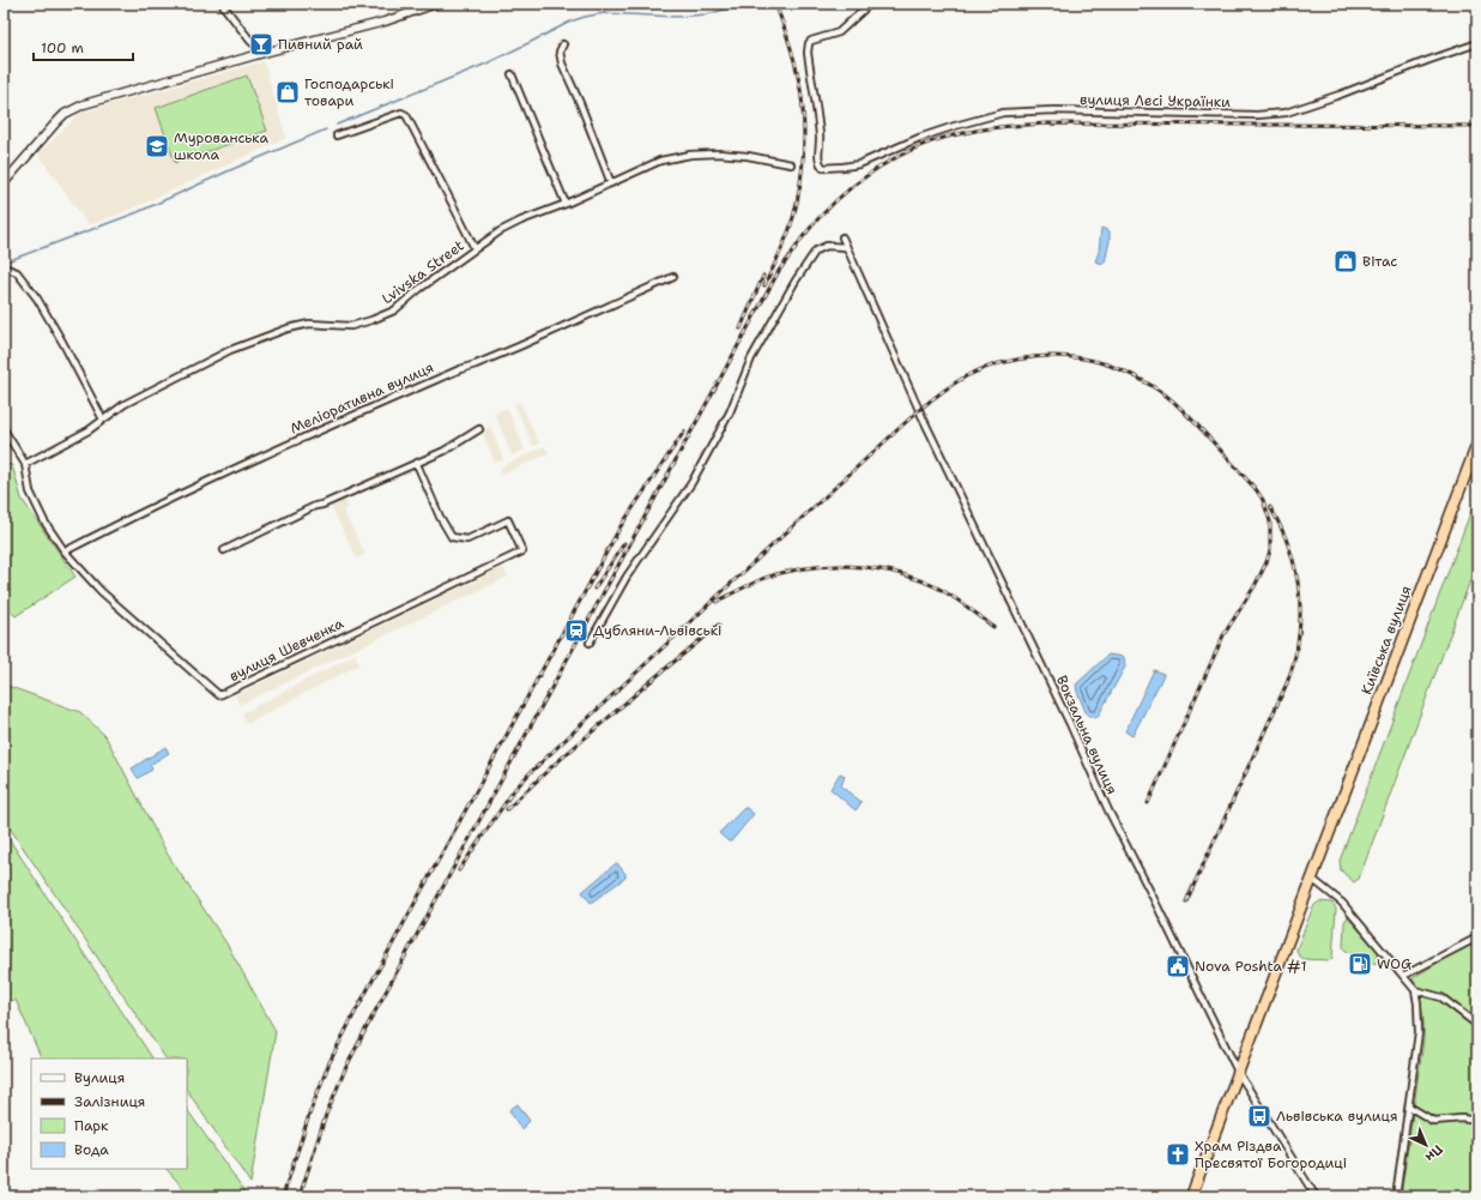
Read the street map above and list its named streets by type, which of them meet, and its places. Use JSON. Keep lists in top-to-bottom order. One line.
{"streets":{"highway":["Київська вулиця"],"street":["вулиця Лесі Українки","Lvivska Street","Меліоративна вулиця","вулиця Шевченка","Вокзальна вулиця"]},"crossings":[["Lvivska Street","вулиця Шевченка"],["Меліоративна вулиця","вулиця Шевченка"]],"places":{"bar":["Пивний рай"],"shop":["Господарські товари","Вітас"],"school or university":["Мурованська школа"],"station":["Дубляни-Львівські"],"fuel station":["WOG"],"public building":["Nova Poshta #1"],"bus stop":["Львівська вулиця"],"church":["Храм Різдва Пресвятої Богородиці"]},"legend":["Вулиця","Залізниця","Парк","Вода"],"scale_bar":"100 m","north":"bottom right"}
